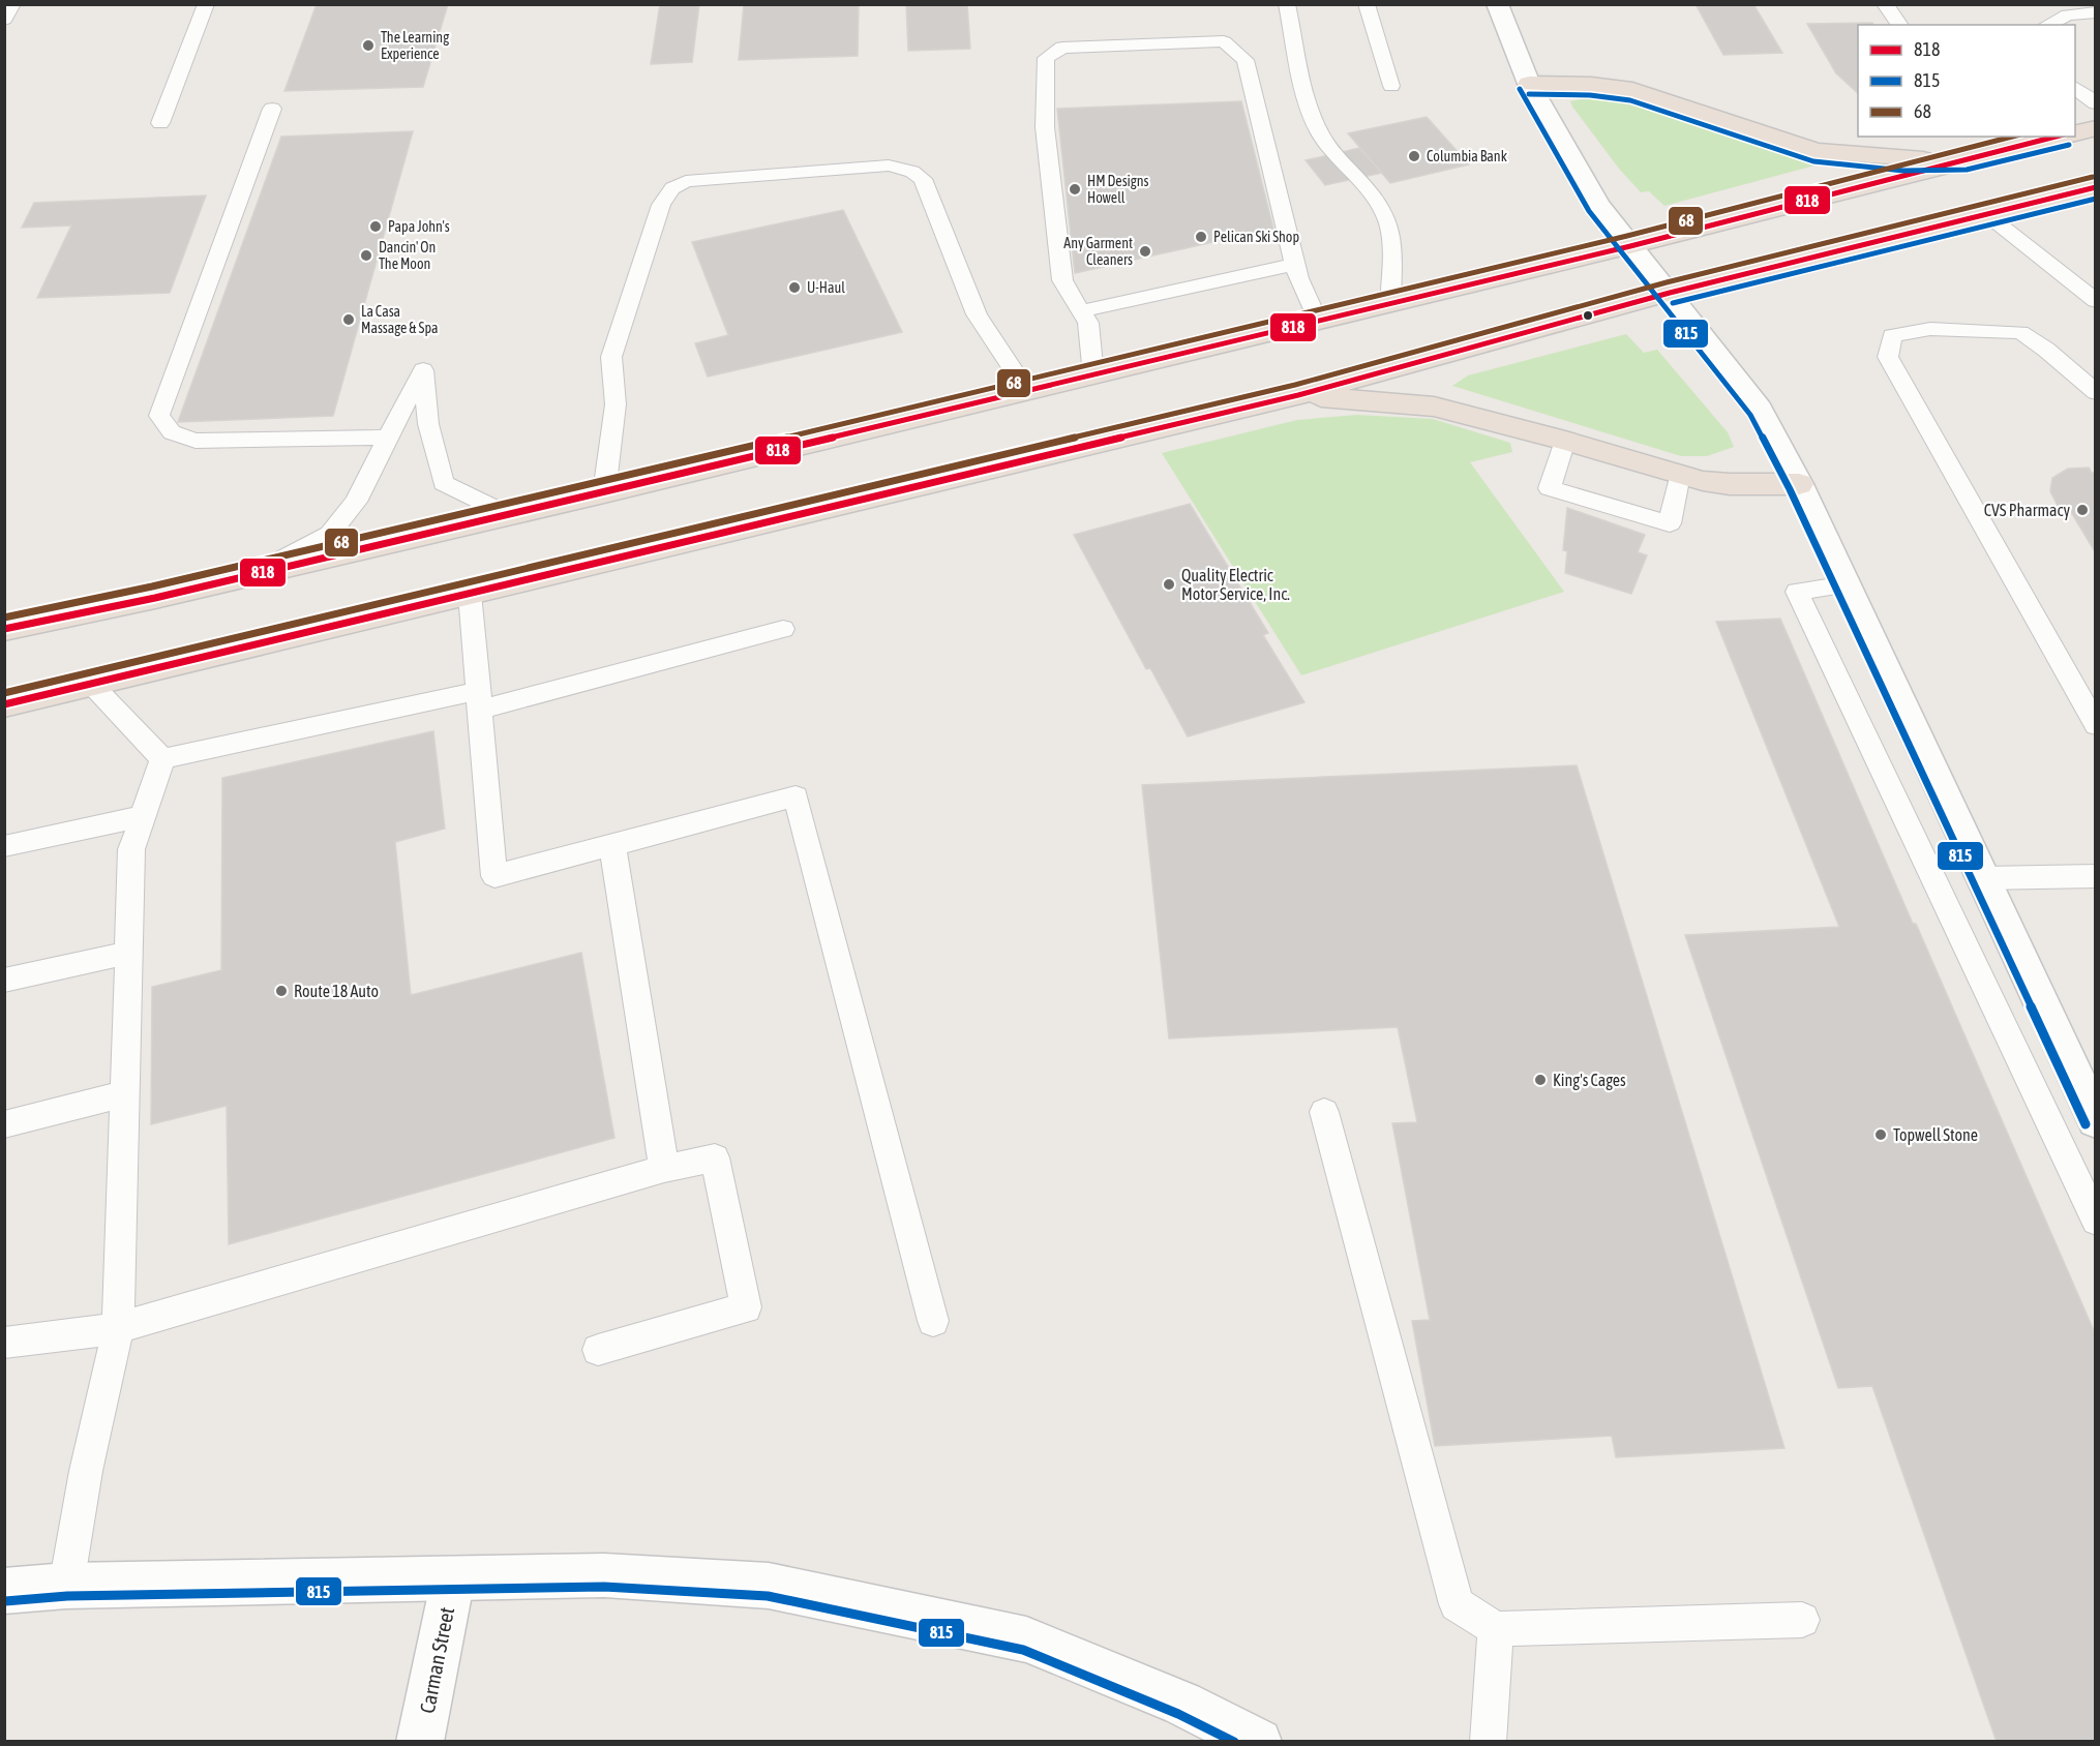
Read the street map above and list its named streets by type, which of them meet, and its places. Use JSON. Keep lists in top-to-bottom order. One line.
{"streets":{"street":["Carman Street"]},"places":["The Learning Experience","Columbia Bank","HM Designs Howell","Papa John's","Pelican Ski Shop","Any Garment Cleaners","Dancin' On The Moon","U-Haul","La Casa Massage & Spa","CVS Pharmacy","Quality Electric Motor Service, Inc.","Route 18 Auto","King's Cages","Topwell Stone"],"lines":["transit line 815","transit line 818","transit line 68"],"legend":["818","815","68"]}
